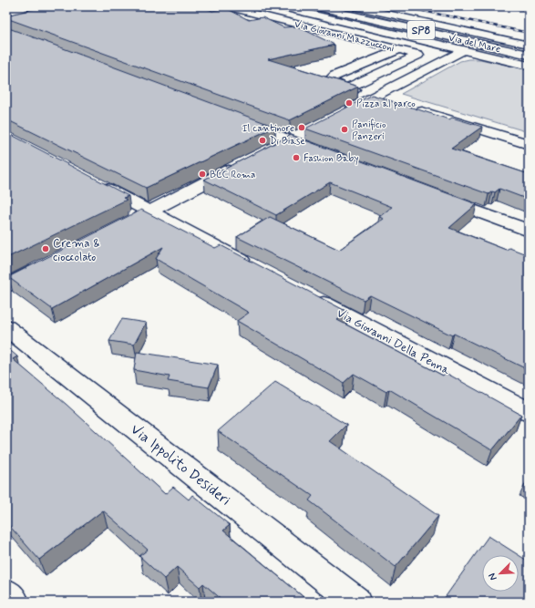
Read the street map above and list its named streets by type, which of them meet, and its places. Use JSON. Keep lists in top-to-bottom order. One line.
{"streets":{"street":["SP8","Via Giovanni Mazzucconi","Via del Mare","Via Giovanni Della Penna","Via Ippolito Desideri"]},"places":["Pizza al parco","Il cantinore","Panificio Panzeri","Di Biase","Fashion Baby","BCC Roma","Crema & cioccolato"],"north":"bottom left"}
